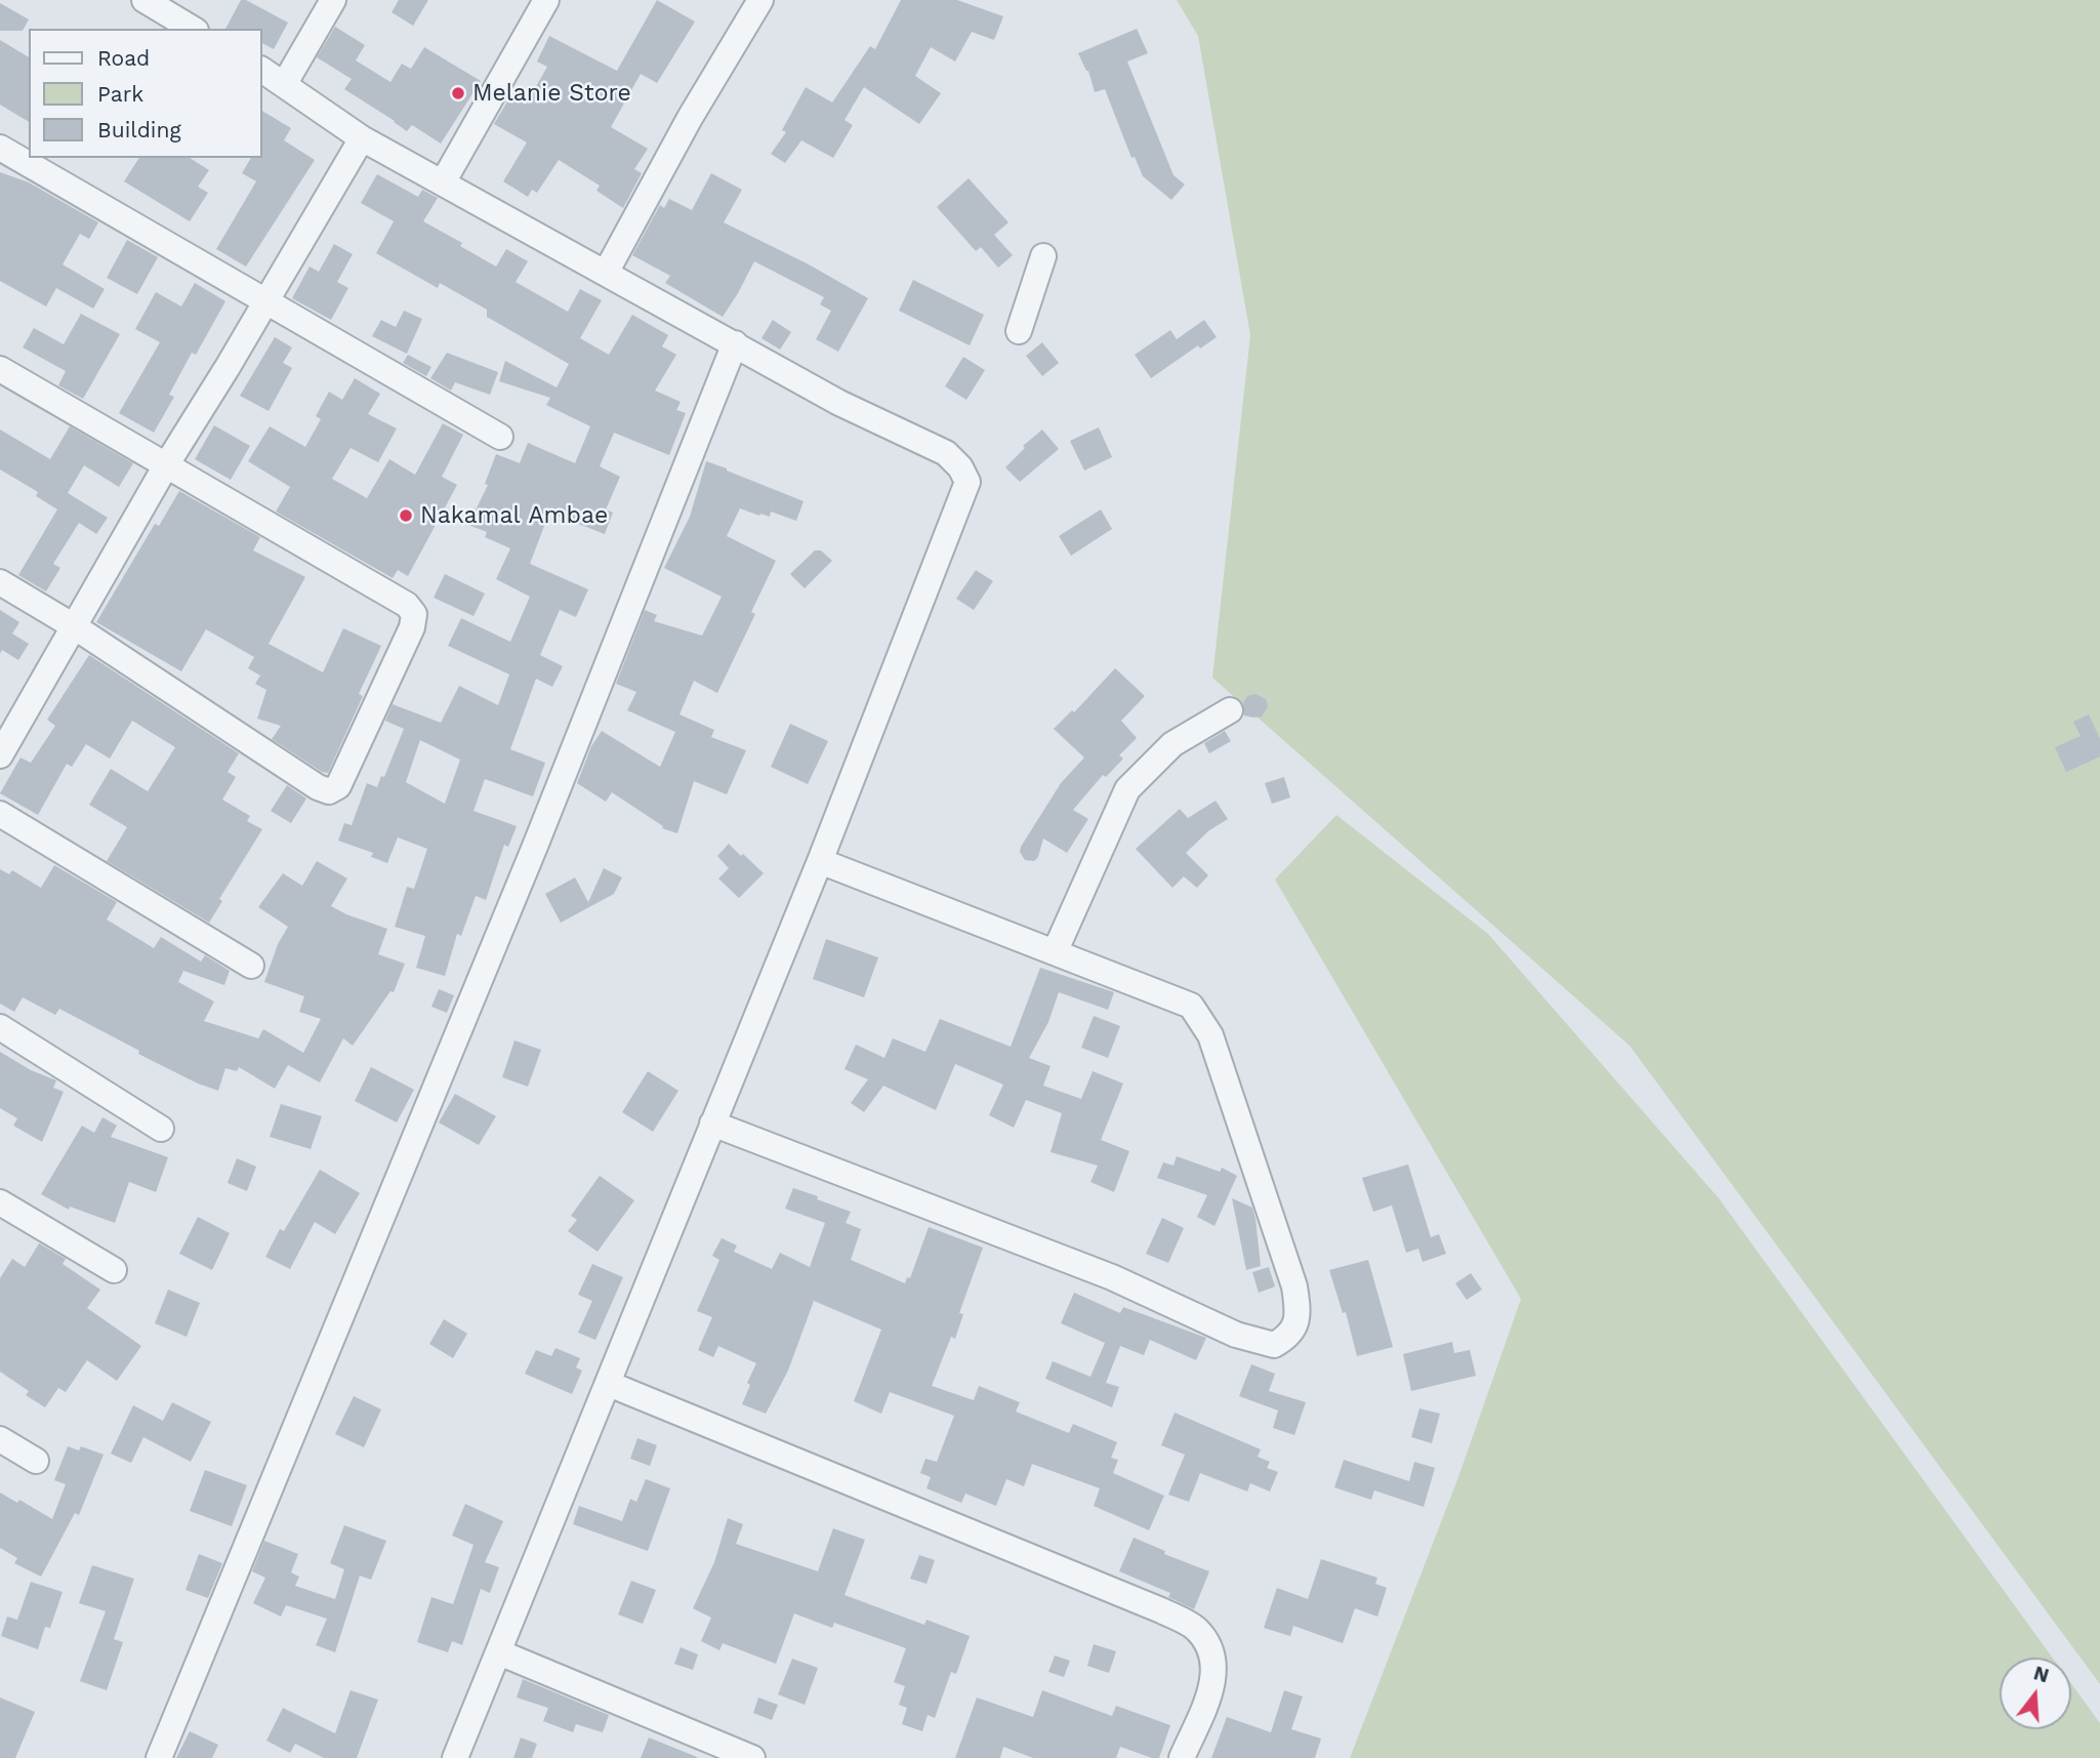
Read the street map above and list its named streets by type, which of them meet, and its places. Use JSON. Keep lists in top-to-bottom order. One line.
{"places":["Melanie Store","Nakamal Ambae"],"legend":["Road","Park","Building"],"north":"top"}
